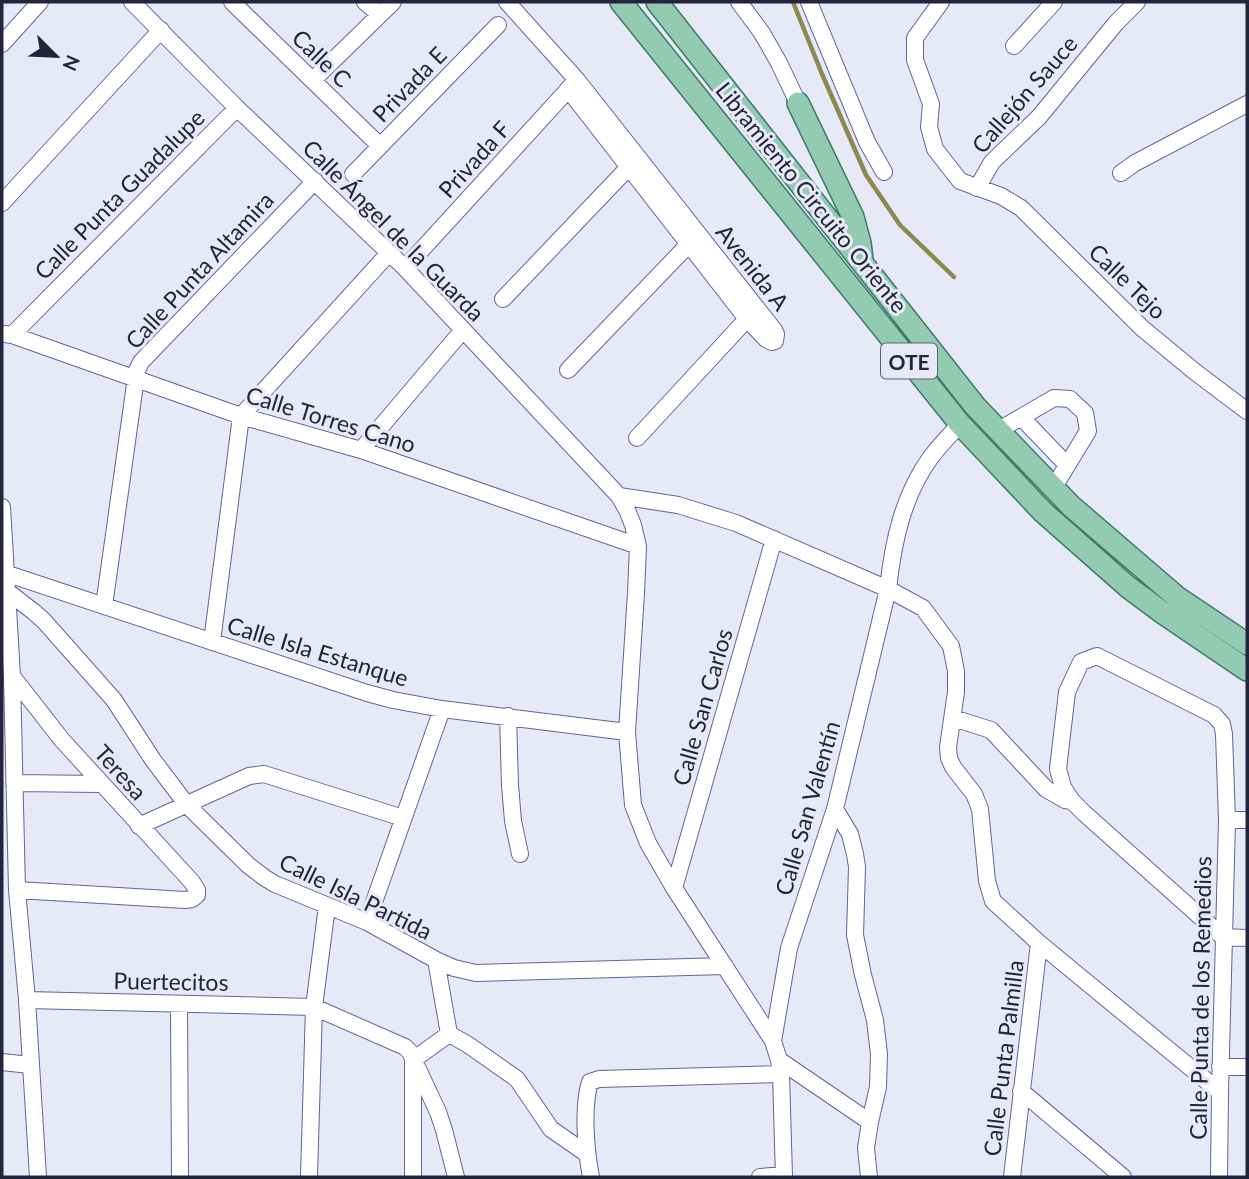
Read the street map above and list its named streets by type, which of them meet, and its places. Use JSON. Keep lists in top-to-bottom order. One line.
{"streets":{"main road":["Libramiento Circuito Oriente","OTE"],"street":["Calle C","Privada E","Callejón Sauce","Privada F","Calle Punta Guadalupe","Calle Ángel de la Guarda","Avenida A","Calle Punta Altamira","Calle Tejo","Calle Torres Cano","Calle Isla Estanque","Calle San Carlos","Teresa","Calle San Valentín","Calle Isla Partida","Puertecitos","Calle Punta de los Remedios","Calle Punta Palmilla"]},"crossings":[["Calle C","Privada E"],["Callejón Sauce","Calle Tejo"],["Privada F","Calle Ángel de la Guarda"],["Privada F","Avenida A"],["Calle Punta Guadalupe","Calle Ángel de la Guarda"],["Calle Punta Guadalupe","Calle Torres Cano"],["Libramiento Circuito Oriente","Calle San Valentín"],["Calle Ángel de la Guarda","Calle Punta Altamira"],["Calle Ángel de la Guarda","Calle Torres Cano"],["Calle Ángel de la Guarda","Calle Isla Estanque"],["Calle Ángel de la Guarda","Calle San Carlos"],["Calle Ángel de la Guarda","Calle San Valentín"],["Calle Ángel de la Guarda","Calle Isla Partida"],["Calle Punta Altamira","Calle Torres Cano"],["Calle Punta Altamira","Calle Isla Estanque"]],"north":"bottom right"}
